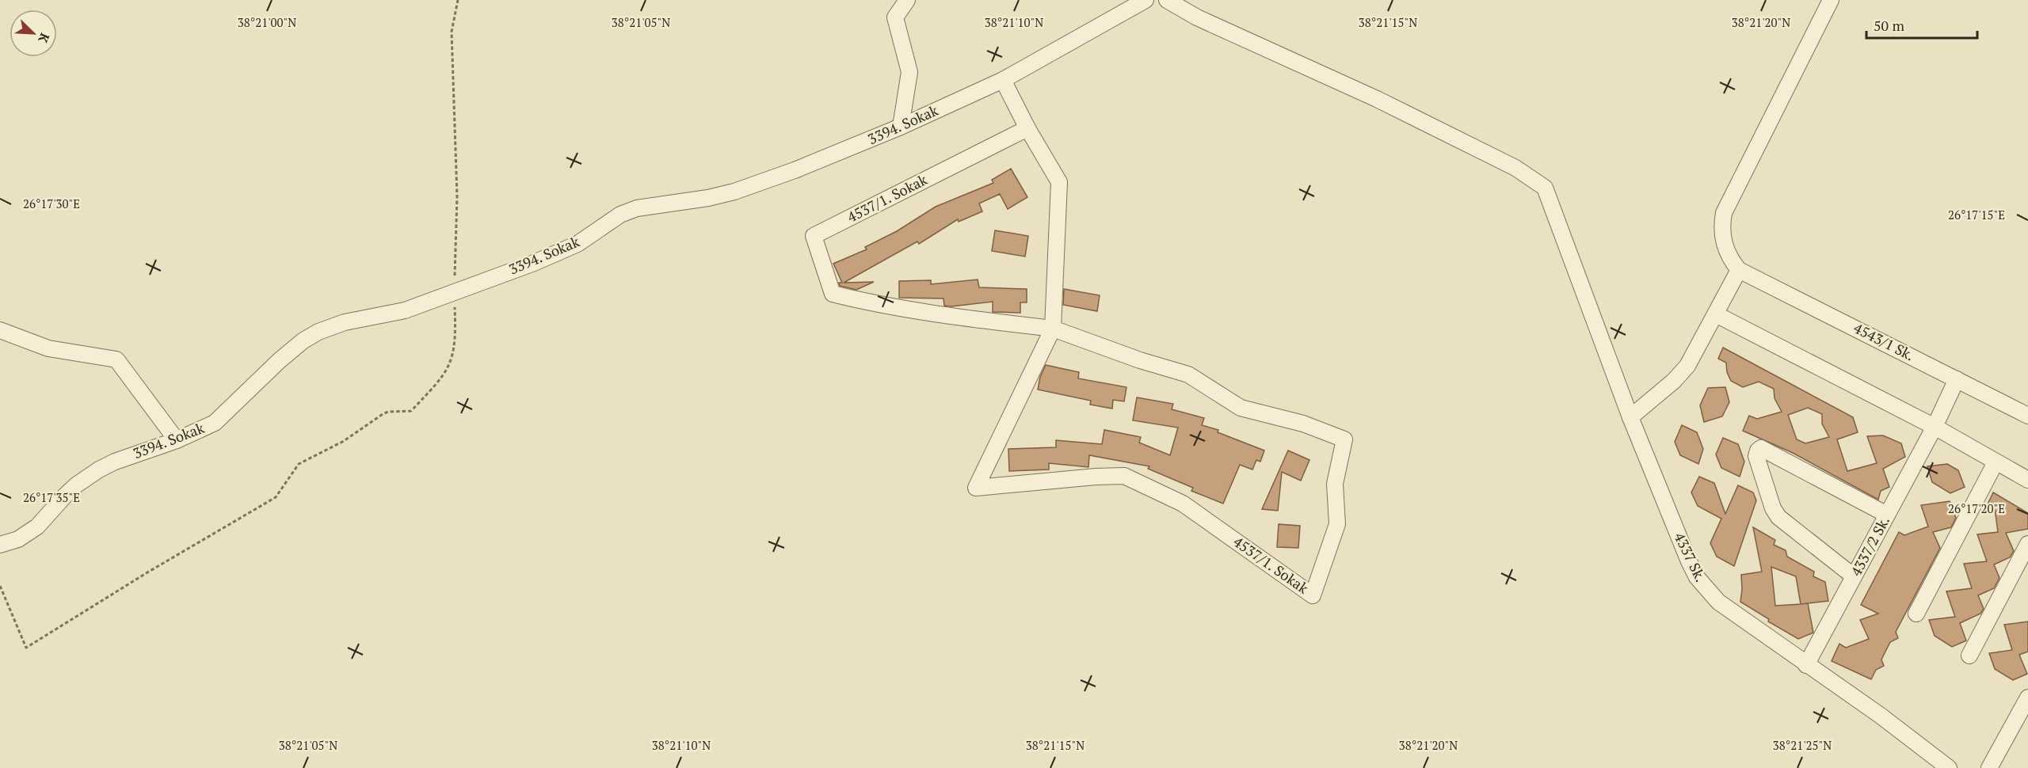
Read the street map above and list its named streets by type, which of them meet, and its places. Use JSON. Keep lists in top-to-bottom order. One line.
{"streets":{"street":["3394. Sokak","4537/1. Sokak","4543/1 Sk.","4337/2 Sk.","4337 Sk."]},"crossings":[["4543/1 Sk.","4337/2 Sk."],["4337/2 Sk.","4337 Sk."]],"scale_bar":"50 m","north":"bottom right","coordinates":["38°21'00\"N","38°21'05\"N","38°21'10\"N","38°21'20\"N","38°21'15\"N","26°17'30\"E","26°17'15\"E","26°17'35\"E","26°17'20\"E","38°21'25\"N"]}
